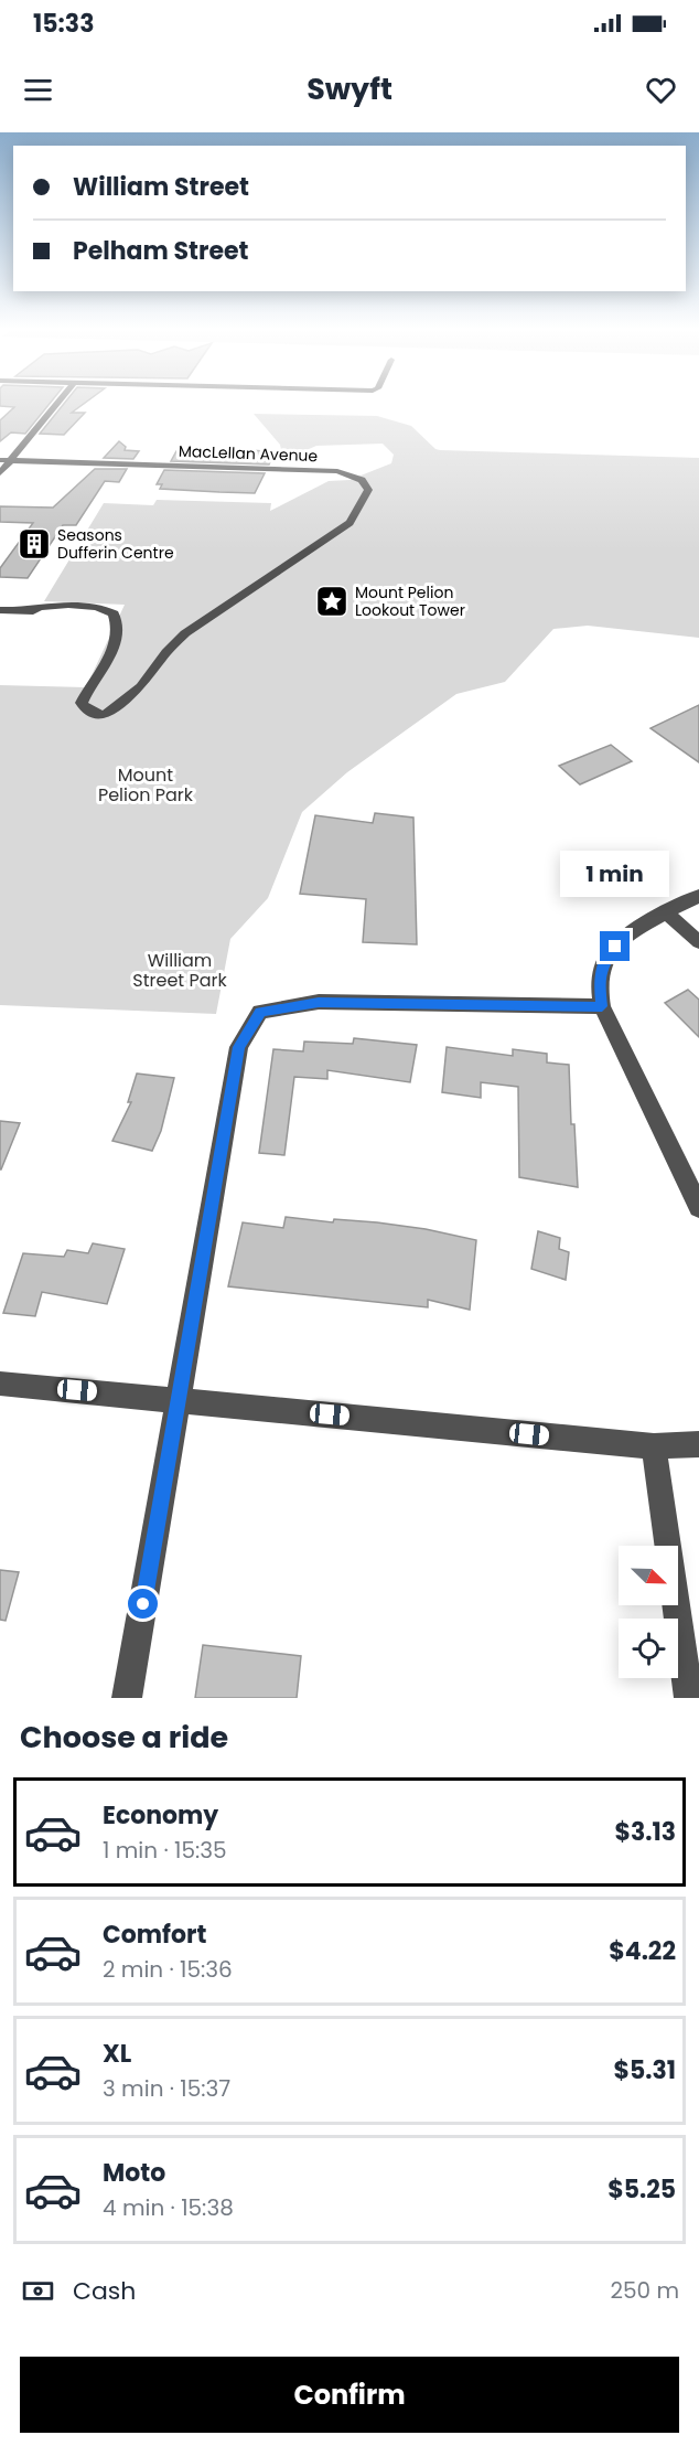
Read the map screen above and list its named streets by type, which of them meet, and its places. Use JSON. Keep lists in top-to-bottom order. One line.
{"streets":{"street":["MacLellan Avenue"]},"parks":["Mount Pelion Park","William Street Park"],"places":{"building":["Seasons Dufferin Centre"],"place":["Mount Pelion Lookout Tower"]},"north":"bottom right","page":{"status":"15:33","header":"Swyft","banner":["William Street","Pelham Street"],"bubble":"1 min","heading":"Choose a ride","list":[{"name":"Economy","note":"1 min · 15:35","value":"$3.13"},{"name":"Comfort","note":"2 min · 15:36","value":"$4.22"},{"name":"XL","note":"3 min · 15:37","value":"$5.31"},{"name":"Moto","note":"4 min · 15:38","value":"$5.25"}],"pay":["Cash","250 m"],"buttons":"Confirm"}}
